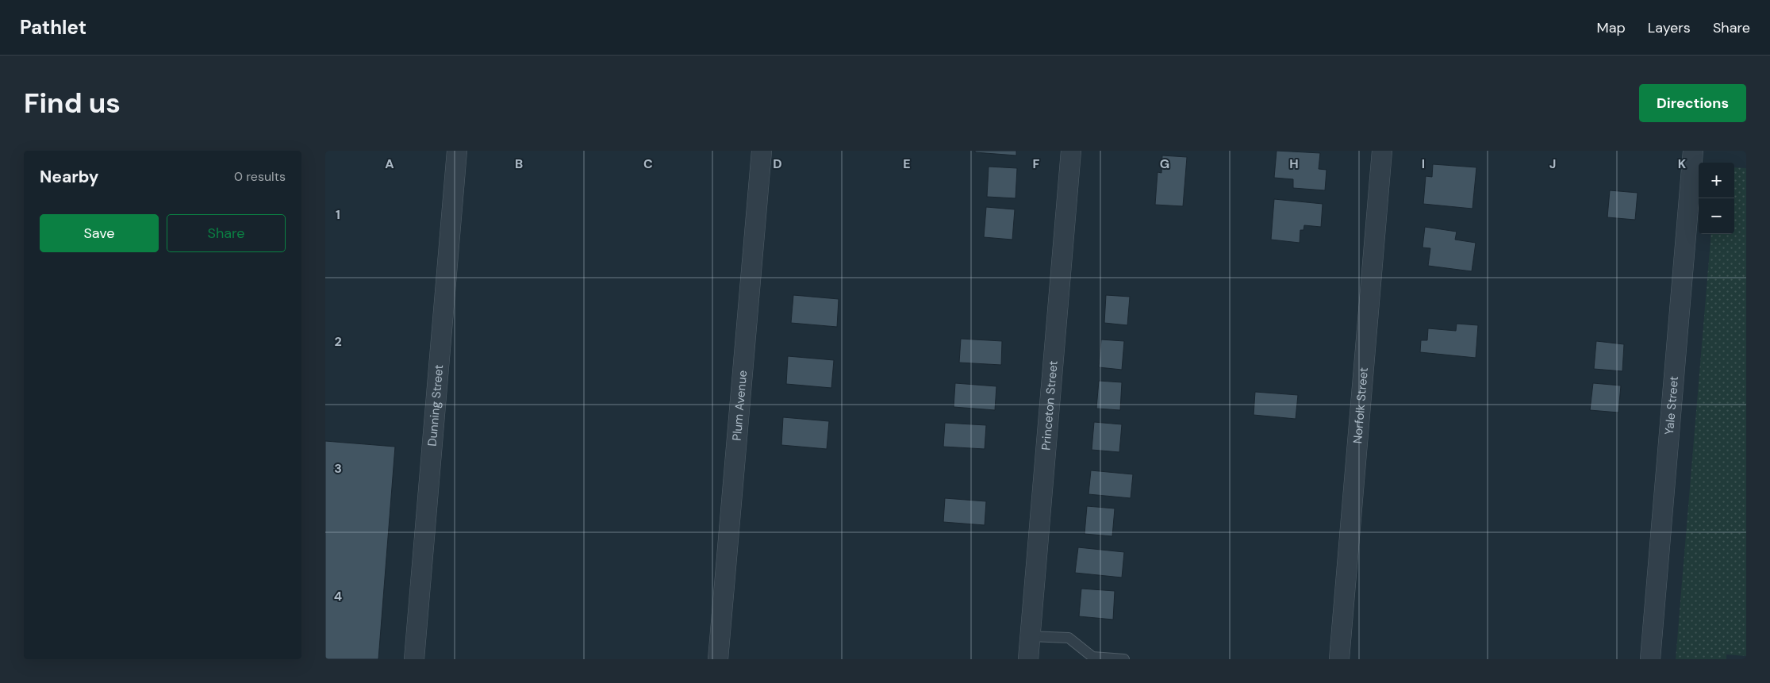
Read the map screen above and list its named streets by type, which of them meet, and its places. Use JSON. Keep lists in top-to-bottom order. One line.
{"streets":{"street":["Dunning Street","Plum Avenue","Princeton Street","Norfolk Street","Yale Street"]},"page":{"header":"Pathlet","nav":["Map","Layers","Share"],"buttons":["Directions",["Save","Share"]],"title":"Find us","heading":["Nearby","0 results"],"map_buttons":["+","−"]},"grid":{"columns":["A","B","C","D","E","F","G","H","I","J","K"],"rows":["1","2","3","4"]}}
